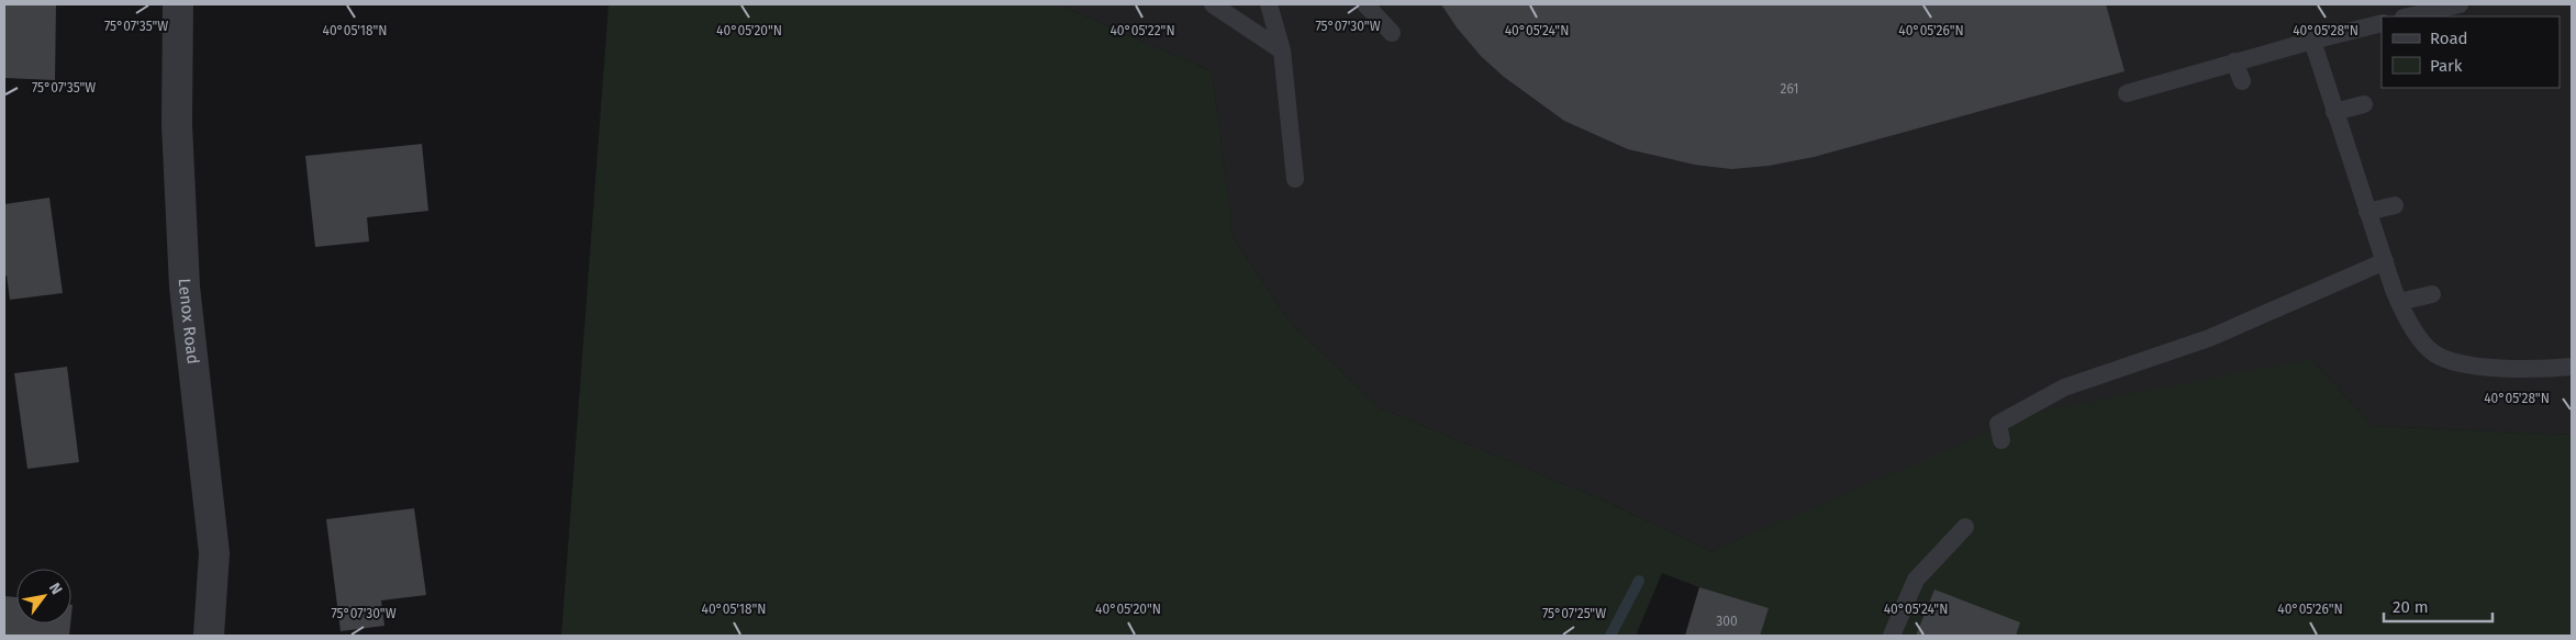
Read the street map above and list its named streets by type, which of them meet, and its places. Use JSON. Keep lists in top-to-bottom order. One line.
{"streets":{"street":["Lenox Road"]},"house_numbers":["261","300"],"legend":["Road","Park"],"scale_bar":"20 m","north":"top right","coordinates":["75°07'35\"W","75°07'30\"W","40°05'28\"N","40°05'18\"N","40°05'20\"N","40°05'22\"N","40°05'24\"N","40°05'26\"N","75°07'25\"W"]}
